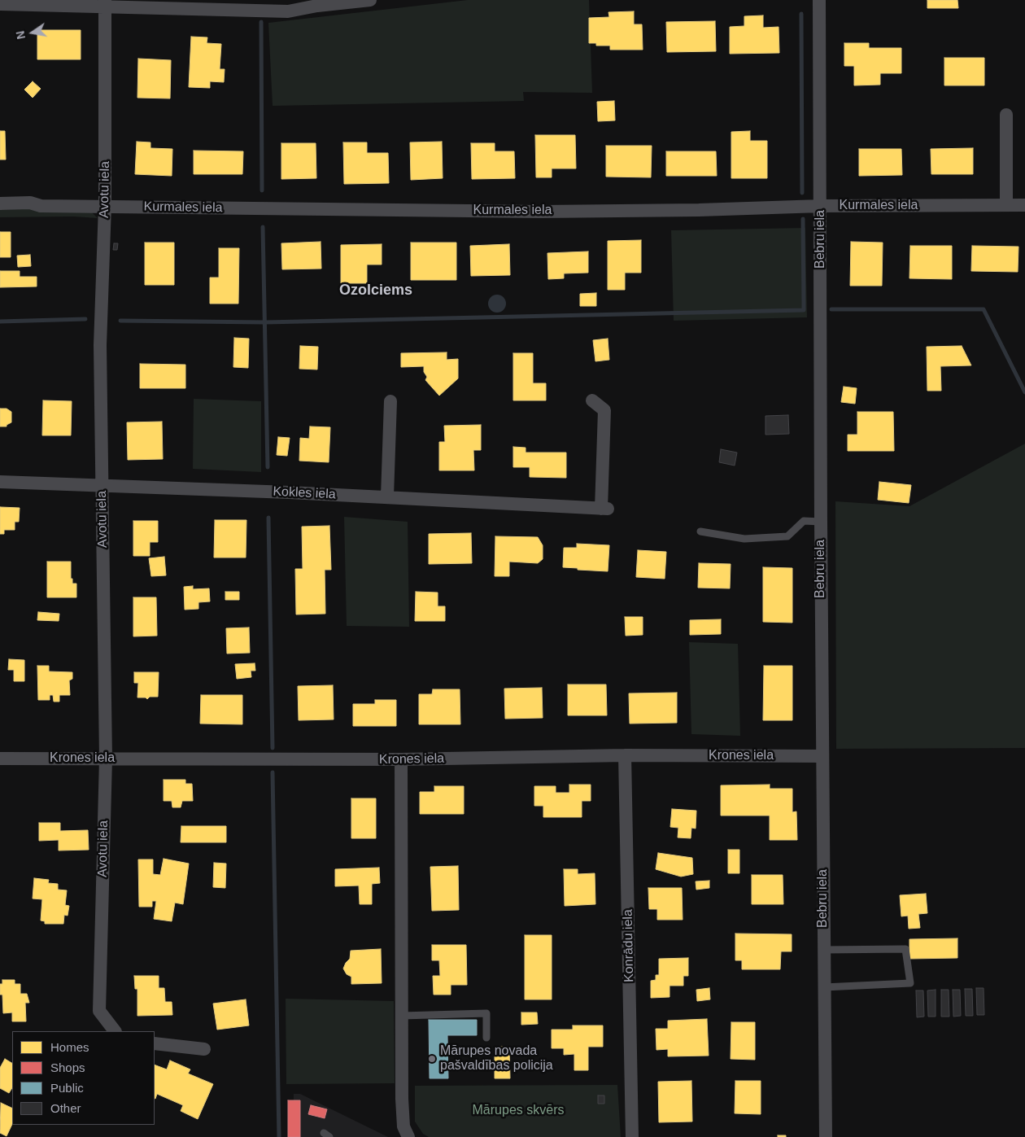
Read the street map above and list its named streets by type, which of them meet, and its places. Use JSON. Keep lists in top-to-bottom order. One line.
{"streets":{"street":["Avotu iela","Kurmales iela","Bebru iela","Kokles iela","Krones iela","Konrādu iela"]},"crossings":[["Avotu iela","Kurmales iela"],["Avotu iela","Kokles iela"],["Avotu iela","Krones iela"],["Kurmales iela","Bebru iela"],["Bebru iela","Krones iela"],["Krones iela","Konrādu iela"]],"districts":["Ozolciems"],"parks":["Mārupes skvērs"],"places":["Mārupes novada pašvaldības policija"],"legend":["Homes","Shops","Public","Other"],"north":"left"}
